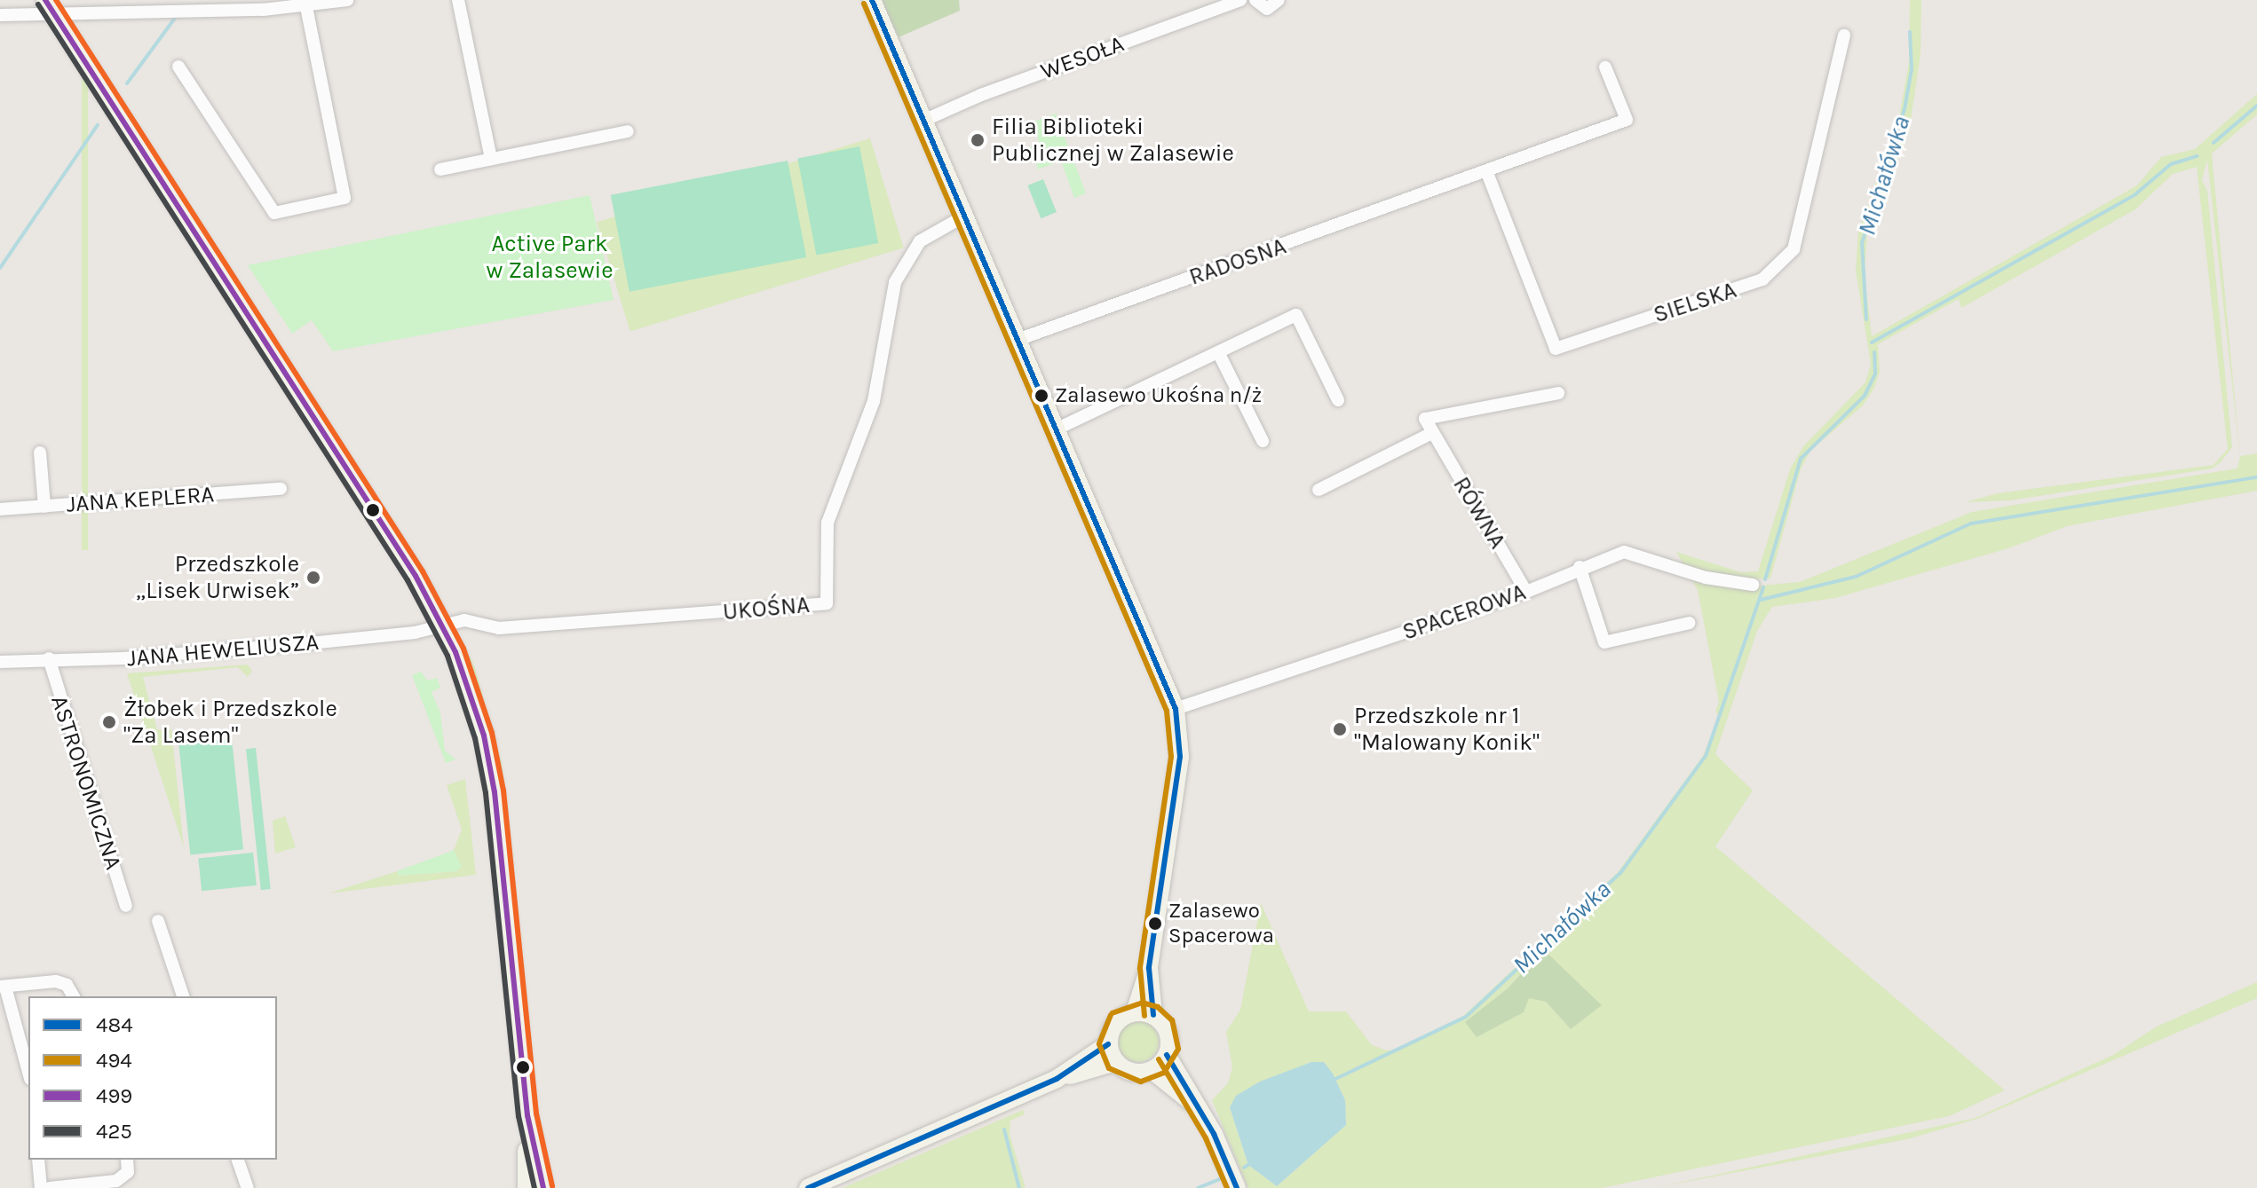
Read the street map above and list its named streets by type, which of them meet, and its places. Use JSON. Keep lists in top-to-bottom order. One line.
{"streets":{"street":["WESOŁA","RADOSNA","SIELSKA","JANA KEPLERA","RÓWNA","UKOŚNA","SPACEROWA","JANA HEWELIUSZA","ASTRONOMICZNA"]},"crossings":[["RADOSNA","SIELSKA"],["RÓWNA","SPACEROWA"],["UKOŚNA","JANA HEWELIUSZA"],["JANA HEWELIUSZA","ASTRONOMICZNA"]],"water":["Michałówka"],"parks":["Active Park w Zalasewie"],"places":["Filia Biblioteki Publicznej w Zalasewie","Zalasewo Ukośna n/ż","Przedszkole „Lisek Urwisek”","Żłobek i Przedszkole \"Za Lasem\"","Przedszkole nr 1 \"Malowany Konik\"","Zalasewo Spacerowa"],"lines":["transit line 484","transit line 499","transit line 494","transit line 425"],"legend":["484","494","499","425"]}
